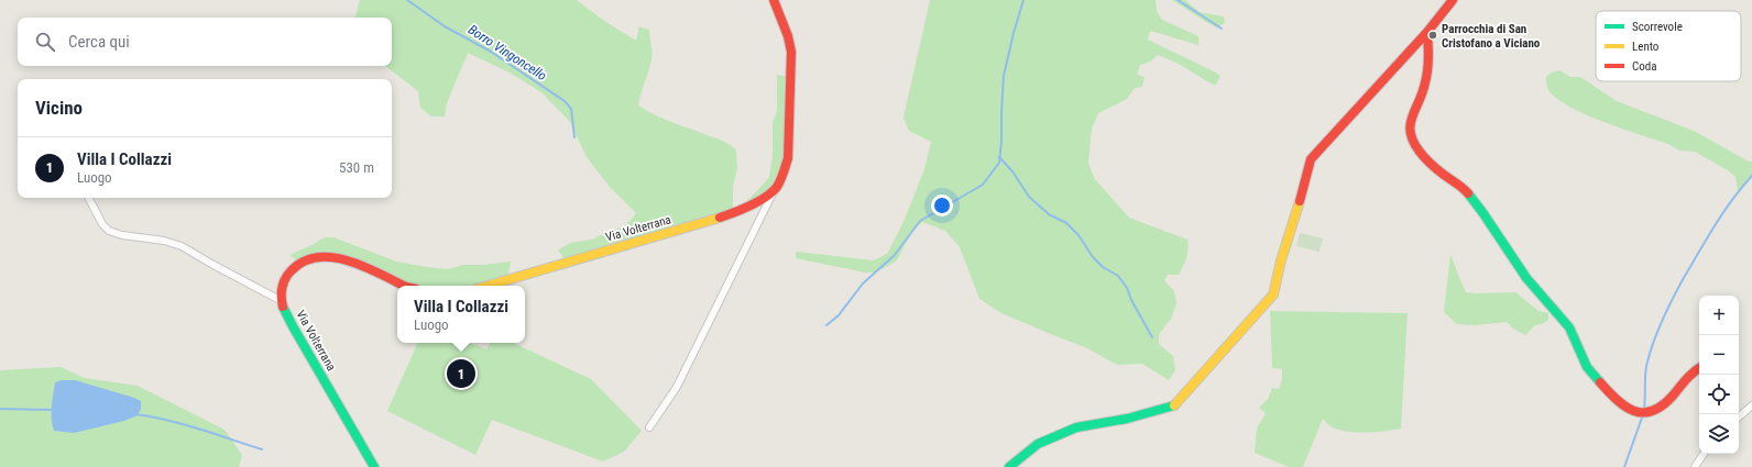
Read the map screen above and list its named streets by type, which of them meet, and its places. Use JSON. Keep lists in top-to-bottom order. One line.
{"streets":{"street":["Via Volterrana"]},"water":["Borro Vingoncello"],"places":["Parrocchia di San Cristofano a Viciano"],"legend":["Scorrevole","Lento","Coda"],"page":{"search":"Cerca qui","heading":"Vicino","list":[{"mark":"1","name":"Villa I Collazzi","note":"Luogo","value":"530 m"}],"popup":["Villa I Collazzi","Luogo"],"map_buttons":["+","−"],"pins":"1"}}
